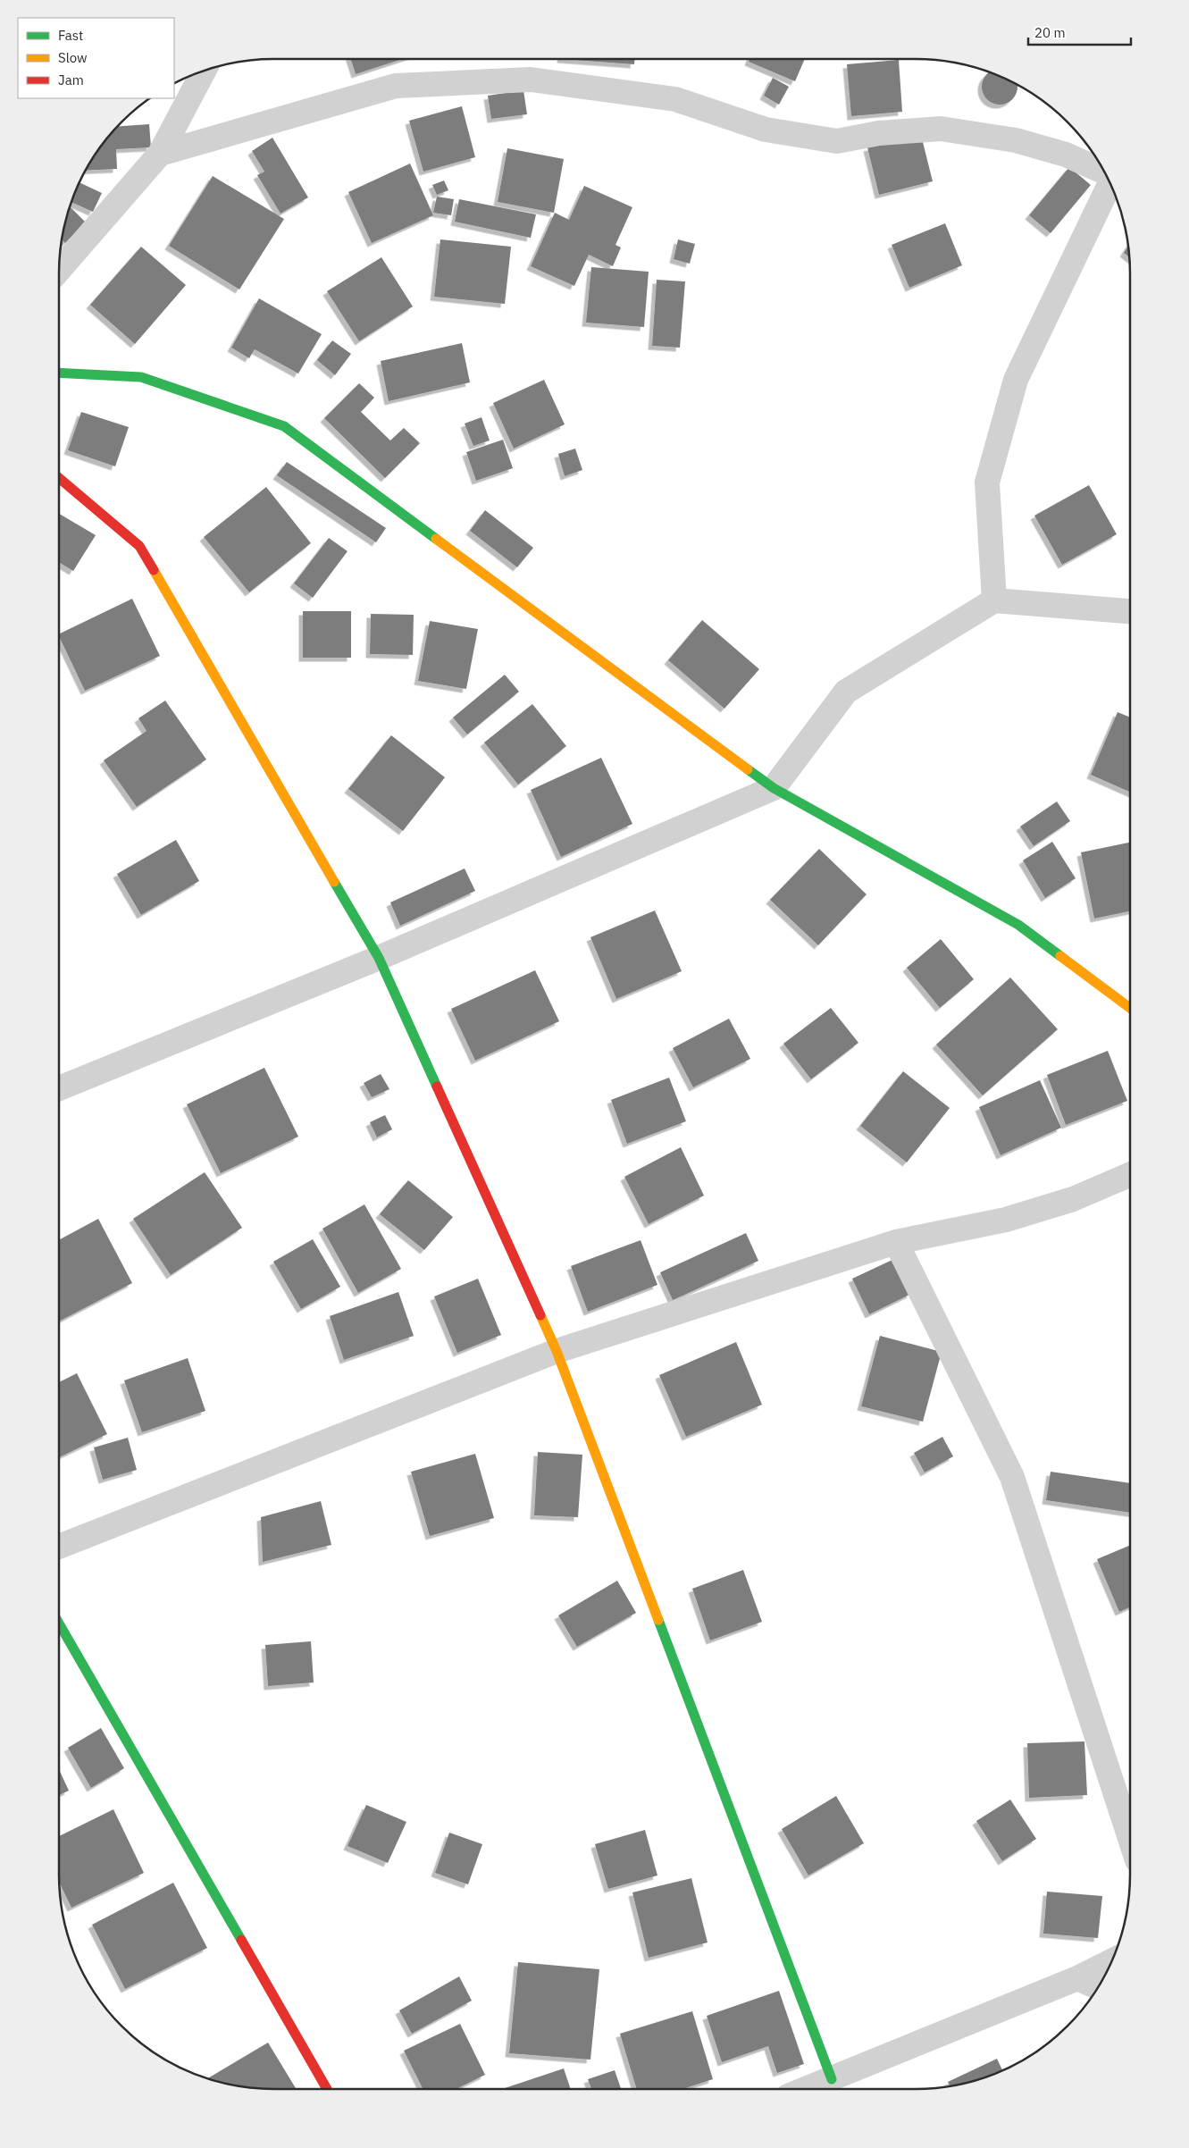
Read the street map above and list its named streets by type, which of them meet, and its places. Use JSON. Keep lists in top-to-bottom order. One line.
{"legend":["Fast","Slow","Jam"],"scale_bar":"20 m"}
